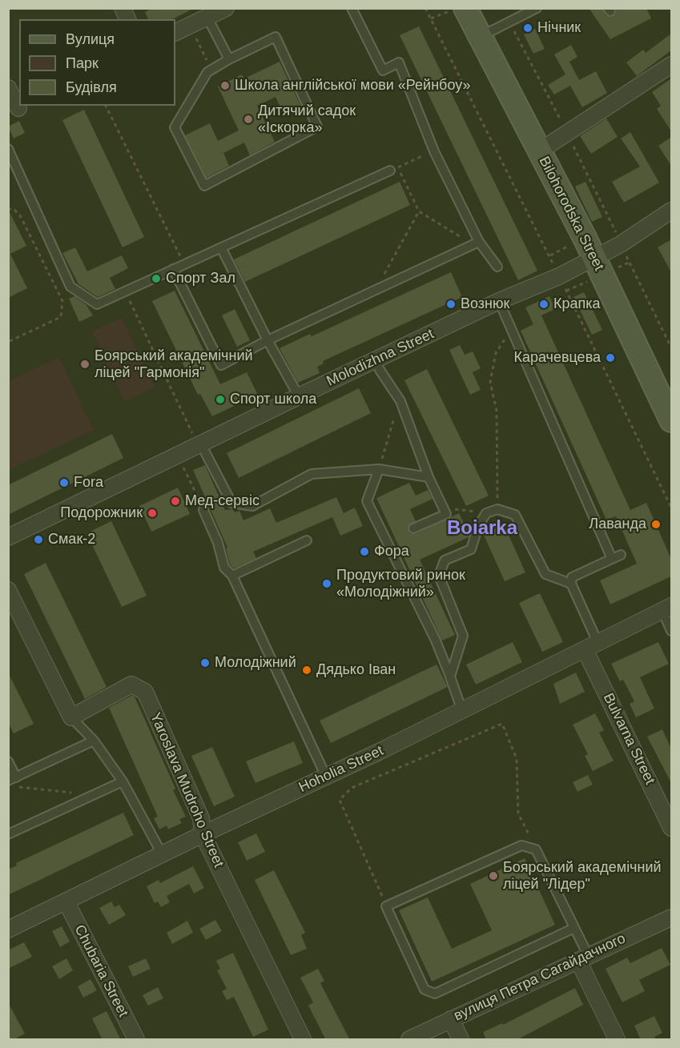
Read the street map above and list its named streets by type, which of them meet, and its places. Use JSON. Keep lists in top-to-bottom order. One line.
{"streets":{"street":["Bilohorodska Street","Molodizhna Street","Bulvarna Street","Hoholia Street","Yaroslava Mudroho Street","Chubaria Street","вулиця Петра Сагайдачного"]},"crossings":[["Bilohorodska Street","Molodizhna Street"],["Bulvarna Street","Hoholia Street"],["Hoholia Street","Yaroslava Mudroho Street"],["Hoholia Street","Chubaria Street"]],"districts":["Boiarka"],"places":["Нічник","Школа англійської мови «Рейнбоу»","Дитячий садок «Іскорка»","Спорт Зал","Вознюк","Крапка","Карачевцева","Боярський академічний ліцей \"Гармонія\"","Спорт школа","Fora","Мед-сервіс","Подорожник","Лаванда","Смак-2","Фора","Продуктовий ринок «Молодіжний»","Молодіжний","Дядько Іван","Боярський академічний ліцей \"Лідер\""],"legend":["Вулиця","Парк","Будівля"]}
